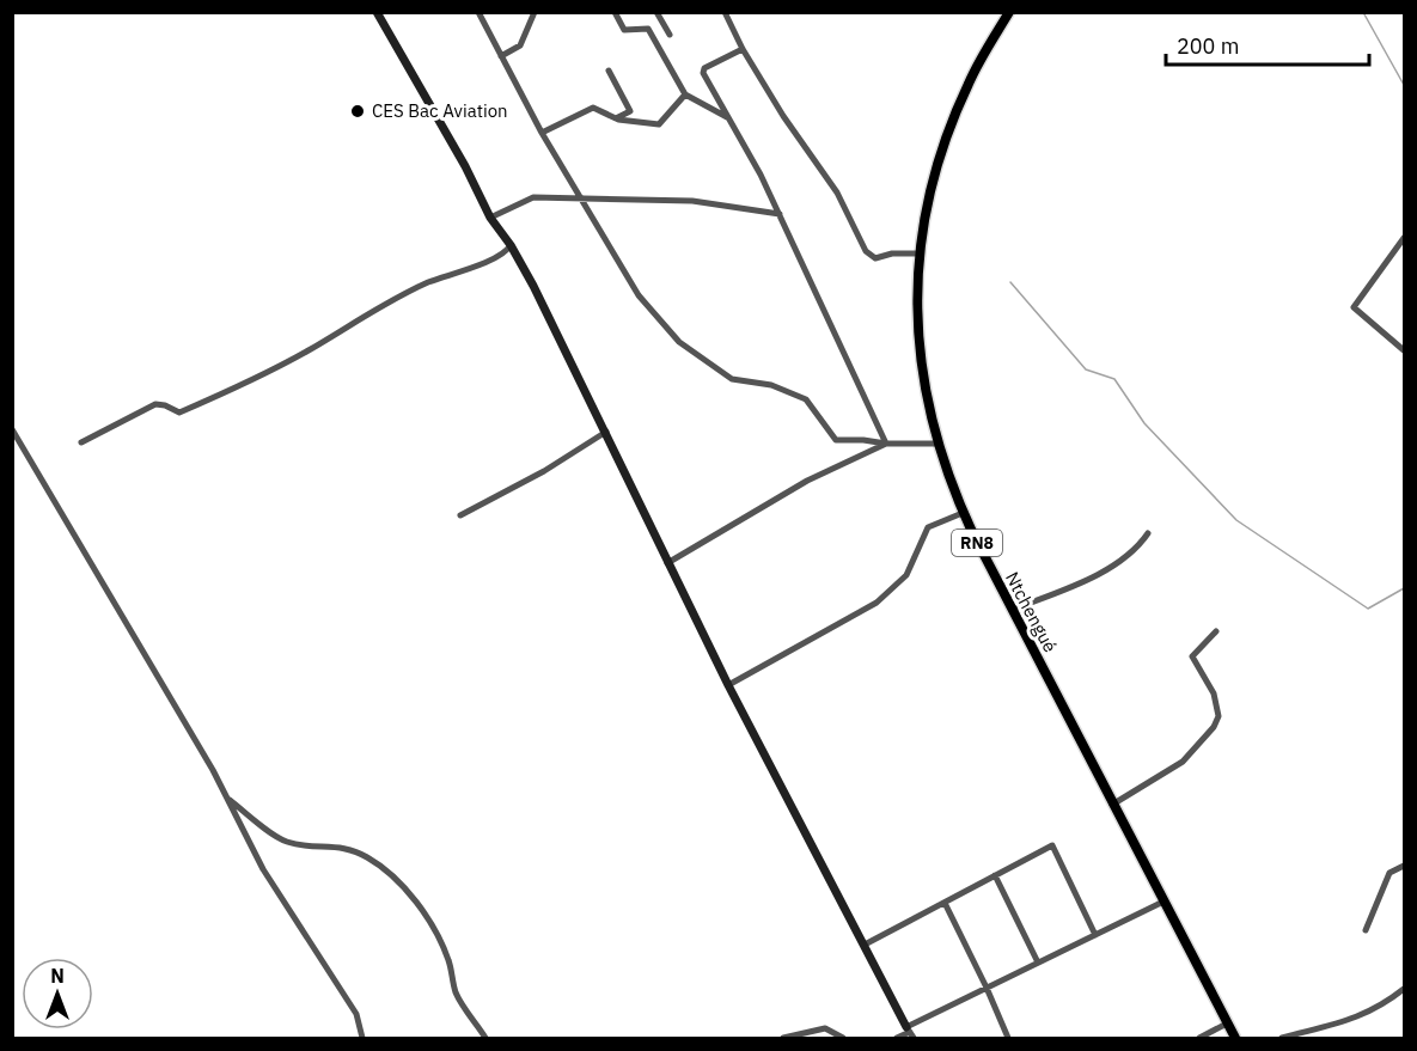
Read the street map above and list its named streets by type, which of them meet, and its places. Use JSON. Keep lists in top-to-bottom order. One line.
{"streets":{"main road":["RN8","Ntchengué"]},"places":["CES Bac Aviation"],"scale_bar":"200 m","north":"top"}
